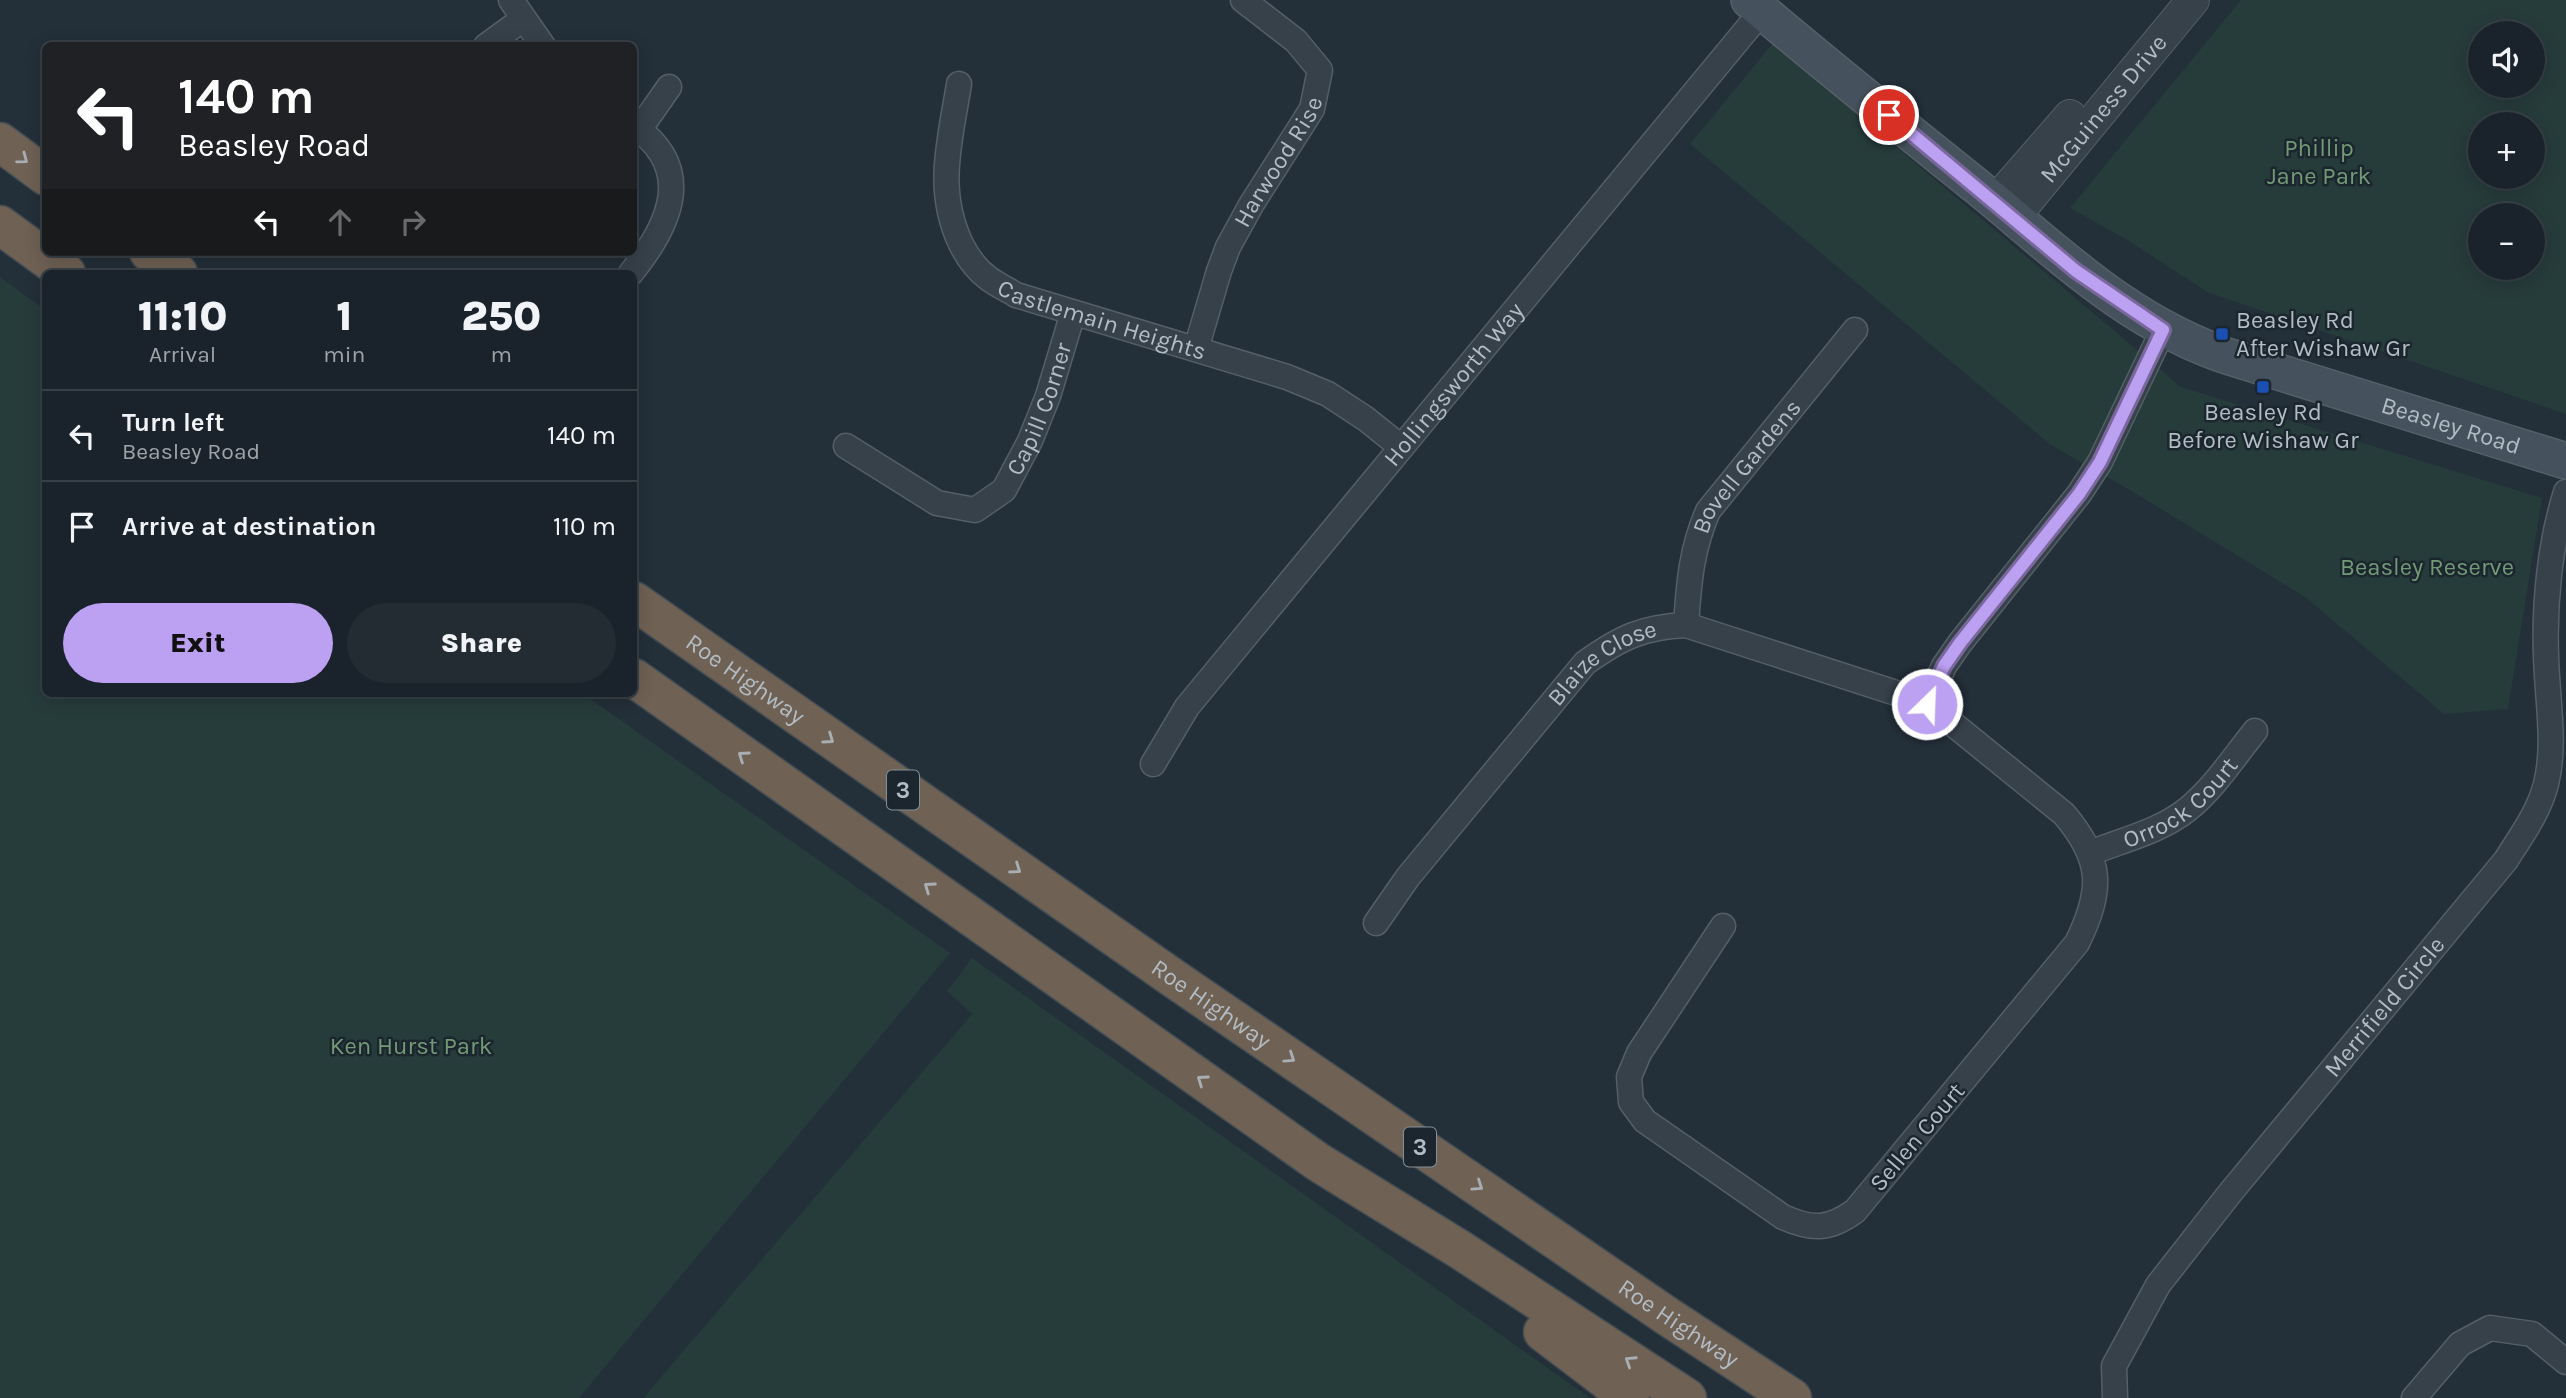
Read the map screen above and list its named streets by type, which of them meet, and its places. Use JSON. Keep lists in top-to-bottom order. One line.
{"streets":{"highway":["Roe Highway","3"],"main road":["Beasley Road"],"street":["McGuiness Drive","Harwood Rise","Castlemain Heights","Hollingsworth Way","Capill Corner","Bovell Gardens","Blaize Close","Orrock Court","Merrifield Circle","Sellen Court"]},"crossings":[["McGuiness Drive","Beasley Road"],["Harwood Rise","Castlemain Heights"],["Castlemain Heights","Hollingsworth Way"],["Castlemain Heights","Capill Corner"],["Hollingsworth Way","Beasley Road"],["Bovell Gardens","Blaize Close"],["Blaize Close","Sellen Court"],["Orrock Court","Sellen Court"]],"parks":["Phillip Jane Park","Beasley Reserve","Ken Hurst Park"],"places":{"transit":["Beasley Rd After Wishaw Gr","Beasley Rd Before Wishaw Gr"]},"page":{"map_buttons":["+","−"],"turn":["140 m","Beasley Road"],"eta":["11:10","Arrival","1","min","250","m"],"list":[{"name":"Turn left","note":"Beasley Road","value":"140 m"},{"name":"Arrive at destination","value":"110 m"}],"buttons":["Exit","Share"]}}
